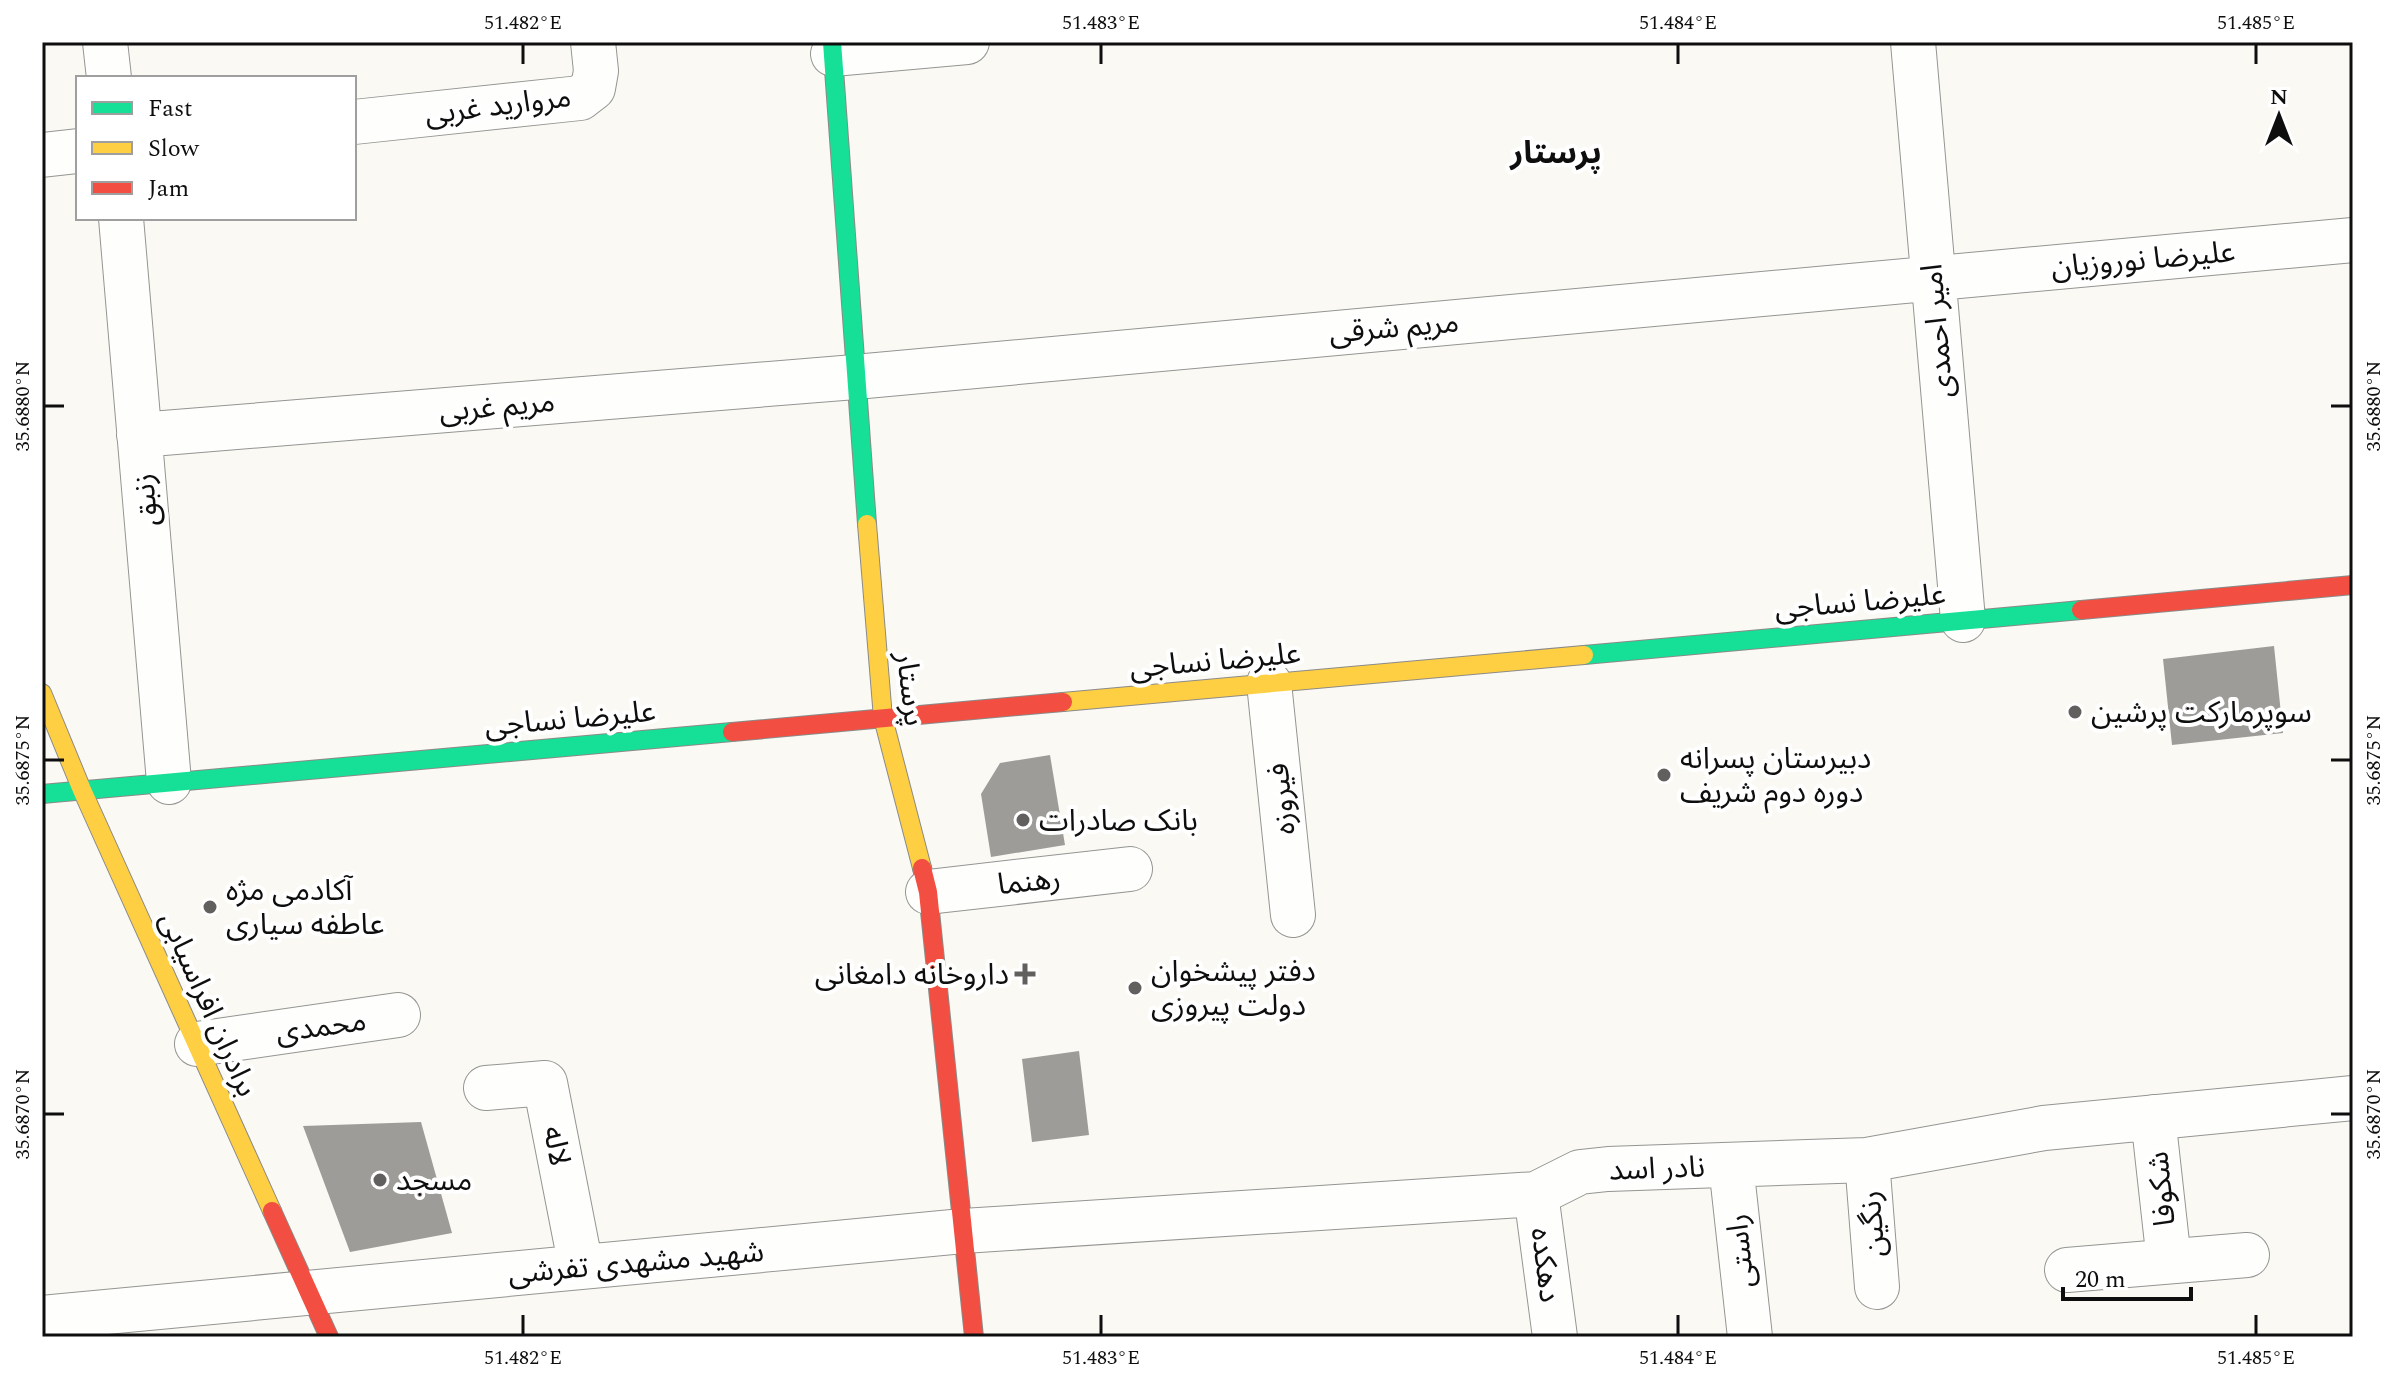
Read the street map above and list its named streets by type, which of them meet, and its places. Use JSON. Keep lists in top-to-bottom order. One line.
{"streets":{"street":["مروارید غربی","علیرضا نوروزیان","مریم شرقی","امیر احمدی","مریم غربی","زنبق","علیرضا نساجی","پرستار","فیروزه","رهنما","برادران افراسیابی","محمدی","لاله","نادر اسد","شکوفا","رنگین","راستی","شهید مشهدی تفرشی","دهکده"]},"crossings":[["علیرضا نوروزیان","مریم شرقی"],["علیرضا نوروزیان","امیر احمدی"],["مریم شرقی","امیر احمدی"],["مریم شرقی","مریم غربی"],["مریم شرقی","پرستار"],["امیر احمدی","علیرضا نساجی"],["مریم غربی","زنبق"],["مریم غربی","پرستار"],["زنبق","علیرضا نساجی"],["علیرضا نساجی","پرستار"],["علیرضا نساجی","فیروزه"],["علیرضا نساجی","برادران افراسیابی"],["پرستار","رهنما"],["پرستار","نادر اسد"],["پرستار","شهید مشهدی تفرشی"],["برادران افراسیابی","محمدی"],["برادران افراسیابی","شهید مشهدی تفرشی"],["لاله","شهید مشهدی تفرشی"],["نادر اسد","شکوفا"],["نادر اسد","رنگین"],["نادر اسد","راستی"],["نادر اسد","شهید مشهدی تفرشی"],["نادر اسد","دهکده"]],"districts":["پرستار"],"places":{"other":["سوپرمارکت پرشین","دبیرستان پسرانه دوره دوم شریف","بانک صادرات","آکادمی مژه عاطفه سیاری","دفتر پیشخوان دولت پیروزی","مسجد"],"health":["داروخانه دامغانی"]},"legend":["Fast","Slow","Jam"],"scale_bar":"20 m","north":"top","coordinates":["51.482°E","51.483°E","51.484°E","51.485°E","35.6880°N","35.6875°N","35.6870°N"]}
